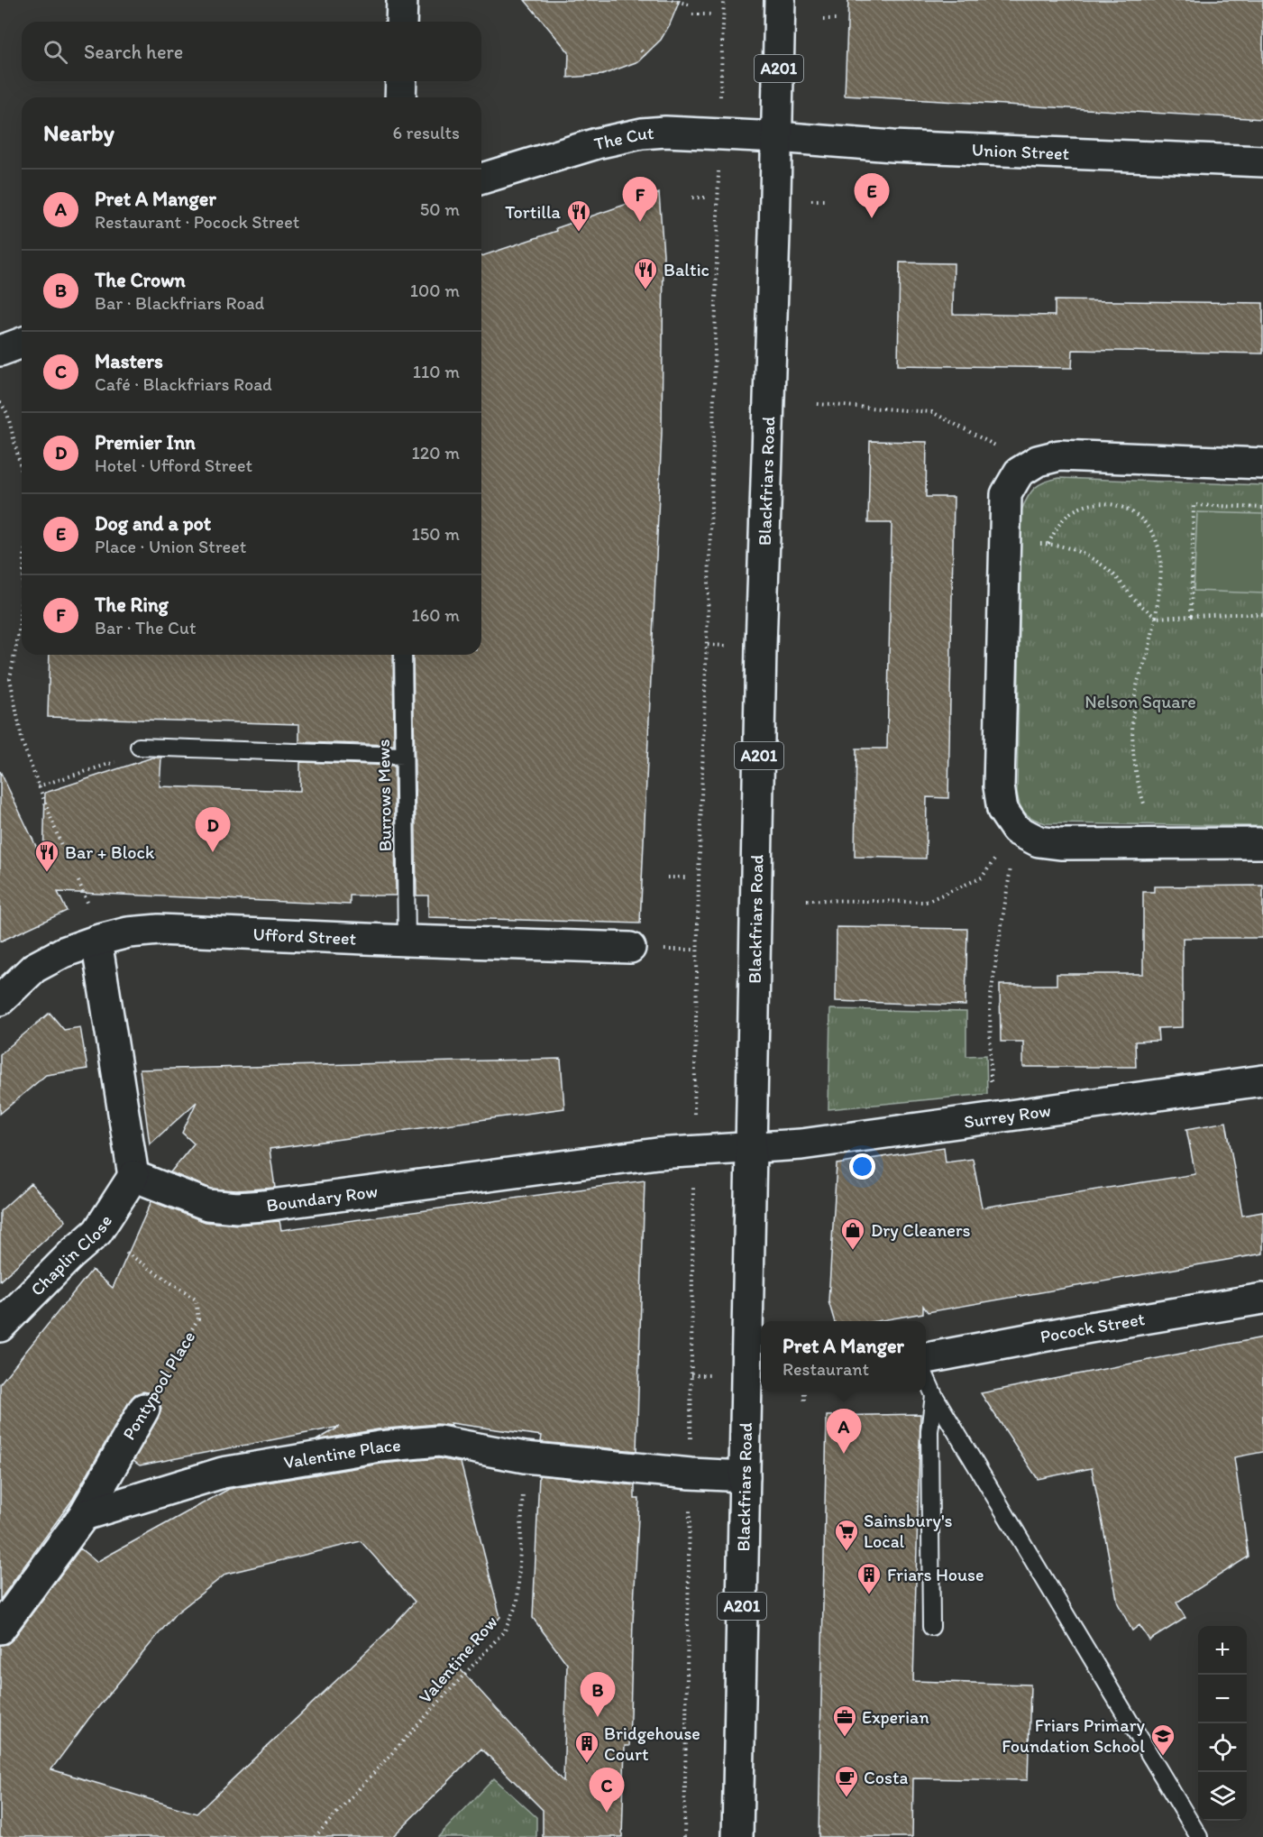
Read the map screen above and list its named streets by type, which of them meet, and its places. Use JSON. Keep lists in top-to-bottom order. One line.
{"streets":{"street":["A201","The Cut","Union Street","Blackfriars Road","Ufford Street","Surrey Row","Boundary Row","Chaplin Close","Pocock Street","Pontypool Place","Valentine Place"],"lane":["Burrows Mews"],"path":["Valentine Row"]},"crossings":[["The Cut","Union Street"],["The Cut","Blackfriars Road"],["Union Street","Blackfriars Road"],["Blackfriars Road","Surrey Row"],["Blackfriars Road","Boundary Row"],["Blackfriars Road","Valentine Place"],["Burrows Mews","Ufford Street"],["Surrey Row","Boundary Row"],["Boundary Row","Chaplin Close"],["Chaplin Close","Pontypool Place"],["Pontypool Place","Valentine Place"],["Valentine Place","Valentine Row"]],"parks":["Nelson Square"],"places":{"restaurant":["Tortilla","Baltic","Bar + Block"],"shop":["Dry Cleaners"],"supermarket":["Sainsbury's Local"],"building":["Friars House","Bridgehouse Court"],"office":["Experian"],"school or university":["Friars Primary Foundation School"],"cafe":["Costa"]},"page":{"search":"Search here","heading":["Nearby","6 results"],"list":[{"mark":"A","name":"Pret A Manger","note":"Restaurant · Pocock Street","value":"50 m"},{"mark":"B","name":"The Crown","note":"Bar · Blackfriars Road","value":"100 m"},{"mark":"C","name":"Masters","note":"Café · Blackfriars Road","value":"110 m"},{"mark":"D","name":"Premier Inn","note":"Hotel · Ufford Street","value":"120 m"},{"mark":"E","name":"Dog and a pot","note":"Place · Union Street","value":"150 m"},{"mark":"F","name":"The Ring","note":"Bar · The Cut","value":"160 m"}],"pins":["E","F","D","A","B","C"],"popup":["Pret A Manger","Restaurant"],"map_buttons":["+","−"]}}
